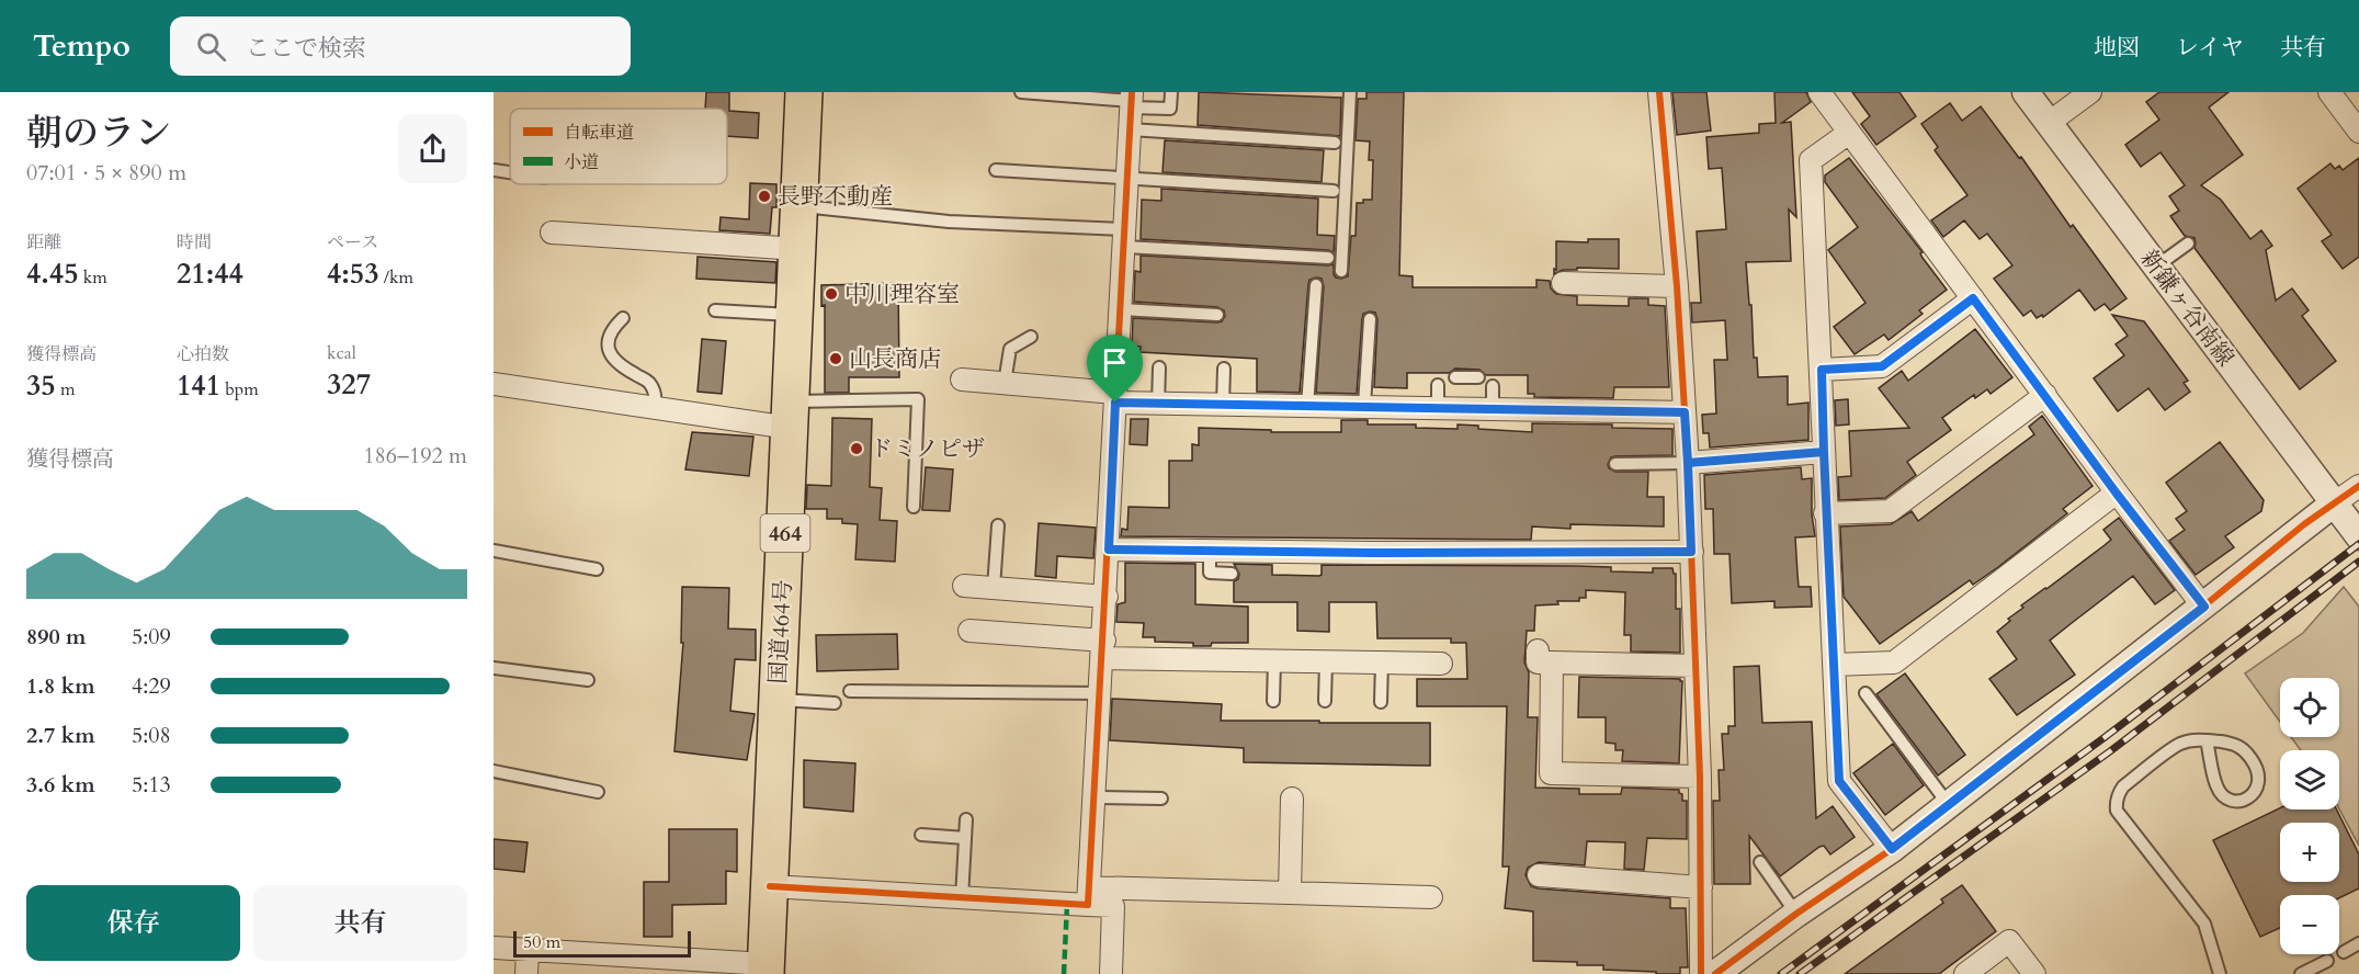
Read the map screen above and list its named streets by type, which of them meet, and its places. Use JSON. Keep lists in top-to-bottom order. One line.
{"streets":{"highway":["464","国道464号"],"street":["新鎌ヶ谷南線"]},"places":["長野不動産","中川理容室","山長商店","ドミノピザ"],"legend":["自転車道","小道"],"scale_bar":"50 m","page":{"header":"Tempo","search":"ここで検索","nav":["地図","レイヤ","共有"],"heading":["朝のラン","07:01 · 5 × 890 m"],"stats":[["距離","4.45 km"],["時間","21:44"],["ペース","4:53 /km"],["獲得標高","35 m"],["心拍数","141 bpm"],["kcal","327"]],"chart":["獲得標高","186–192 m"],"list":[{"name":"890 m","note":"5:09"},{"name":"1.8 km","note":"4:29"},{"name":"2.7 km","note":"5:08"},{"name":"3.6 km","note":"5:13"}],"map_buttons":["+","−"],"buttons":["保存","共有"],"scale":"50 m"}}
